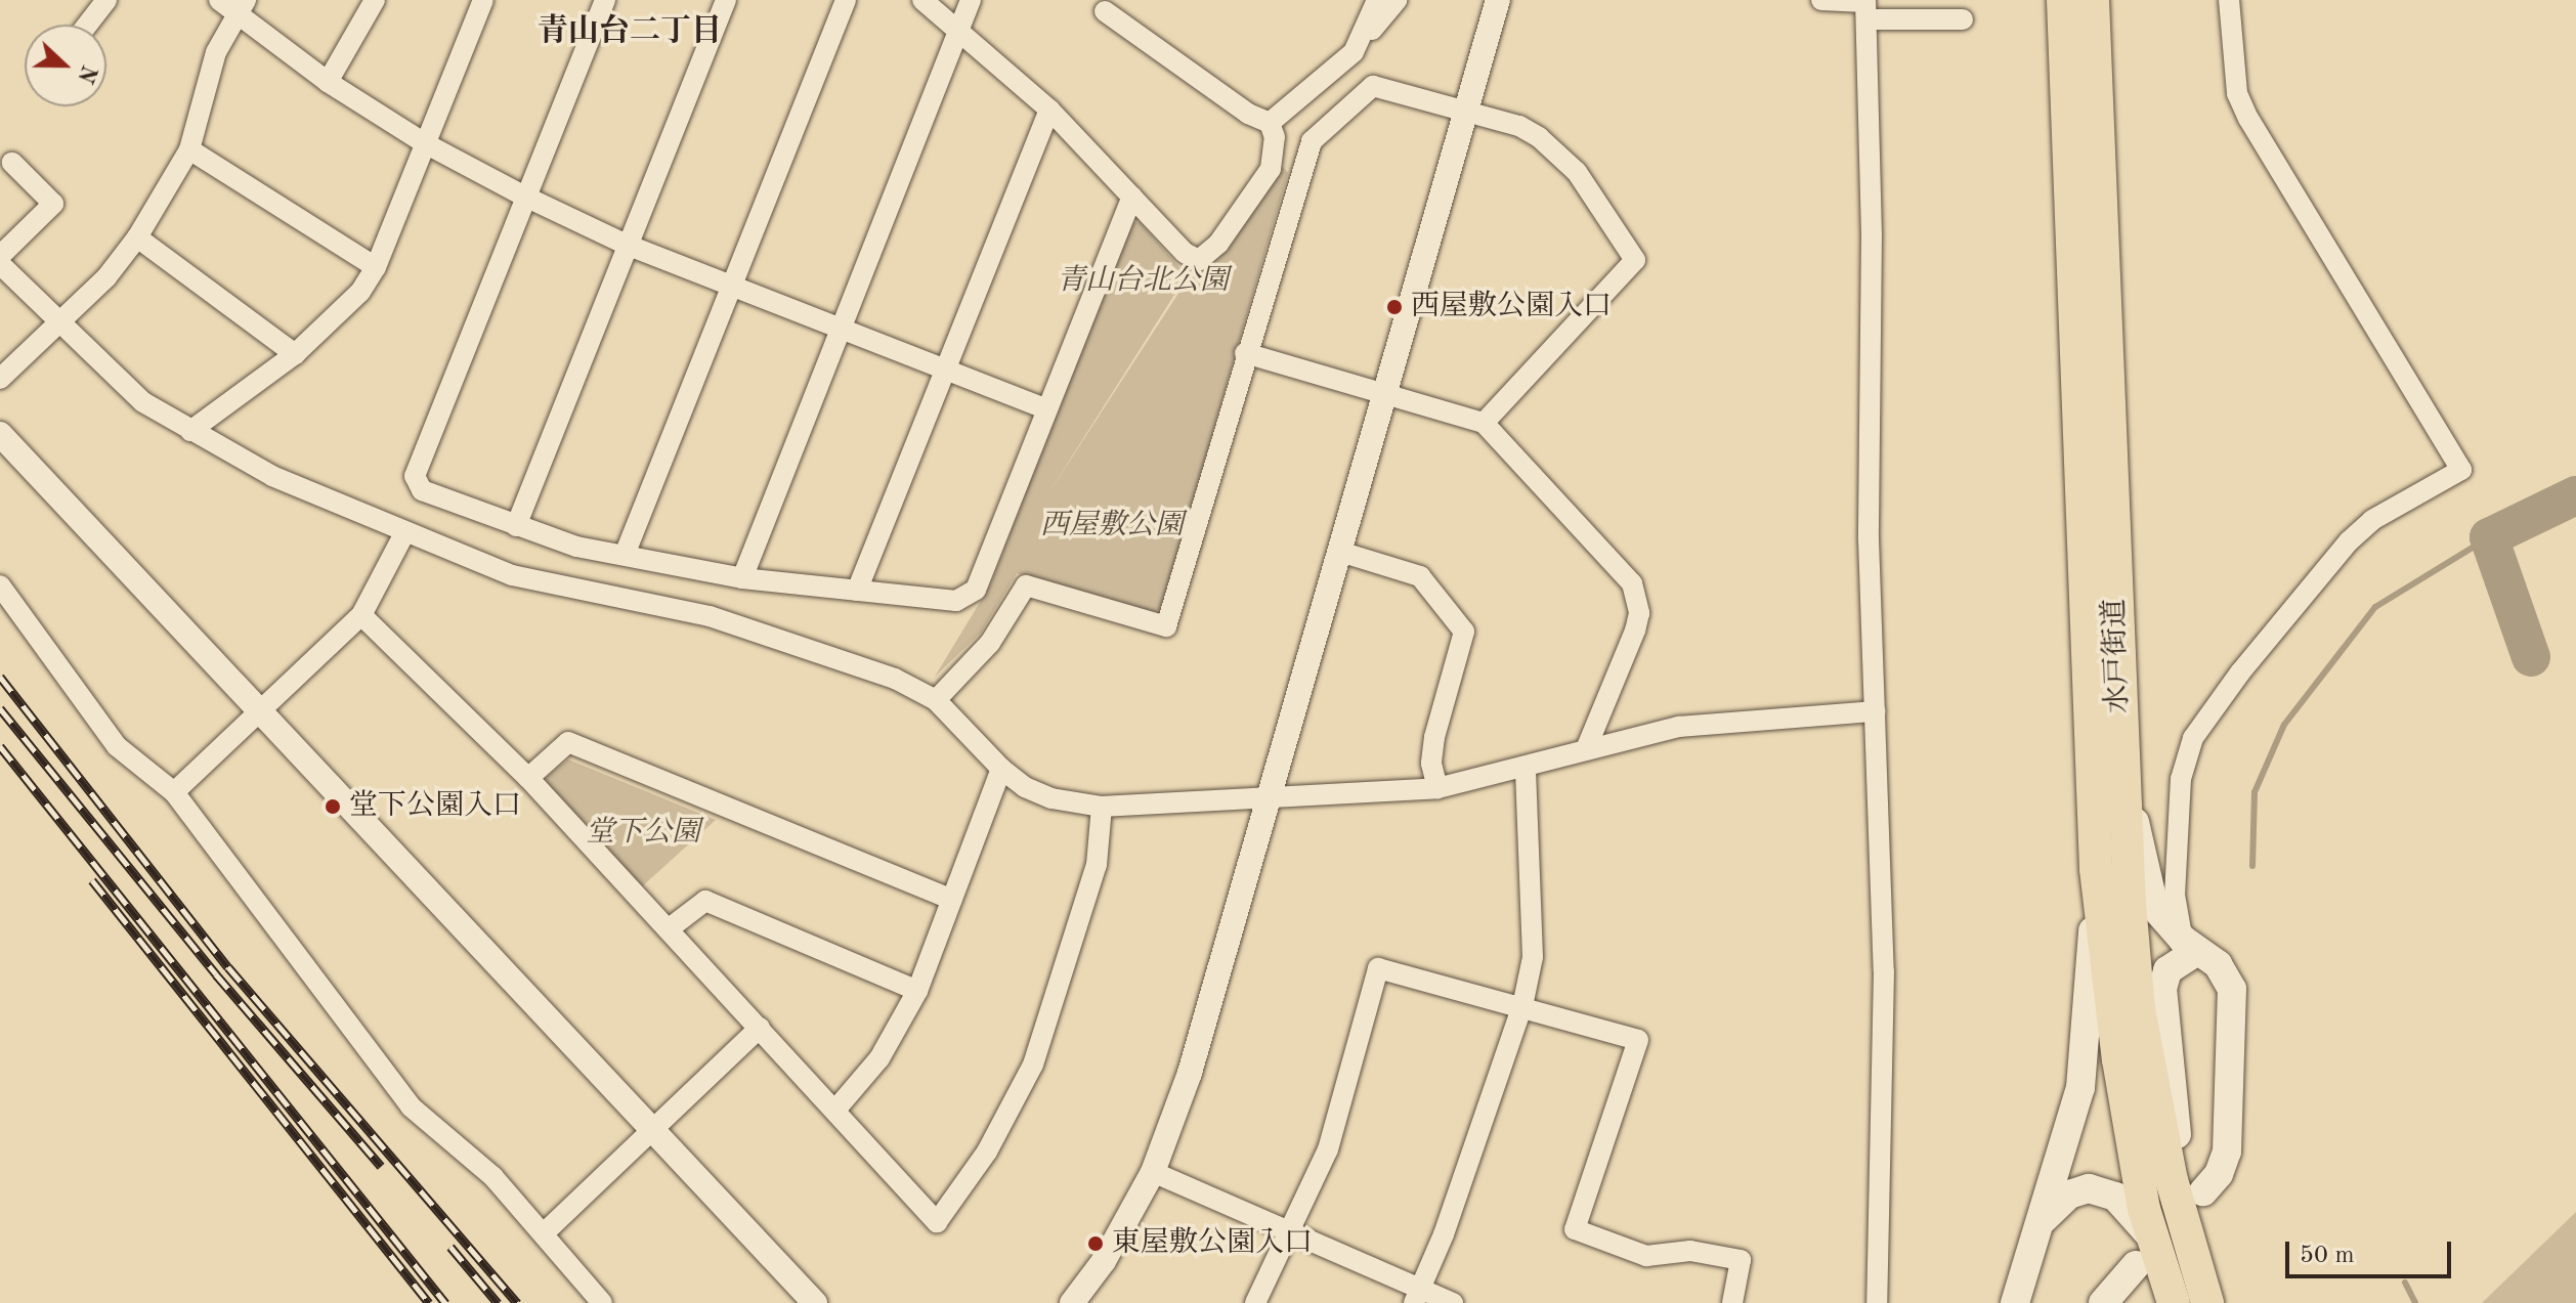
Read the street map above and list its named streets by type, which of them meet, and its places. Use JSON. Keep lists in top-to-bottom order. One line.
{"streets":{"highway":["水戸街道"]},"districts":["青山台二丁目"],"parks":["青山台北公園","西屋敷公園","堂下公園"],"places":["西屋敷公園入口","堂下公園入口","東屋敷公園入口"],"scale_bar":"50 m","north":"right"}
